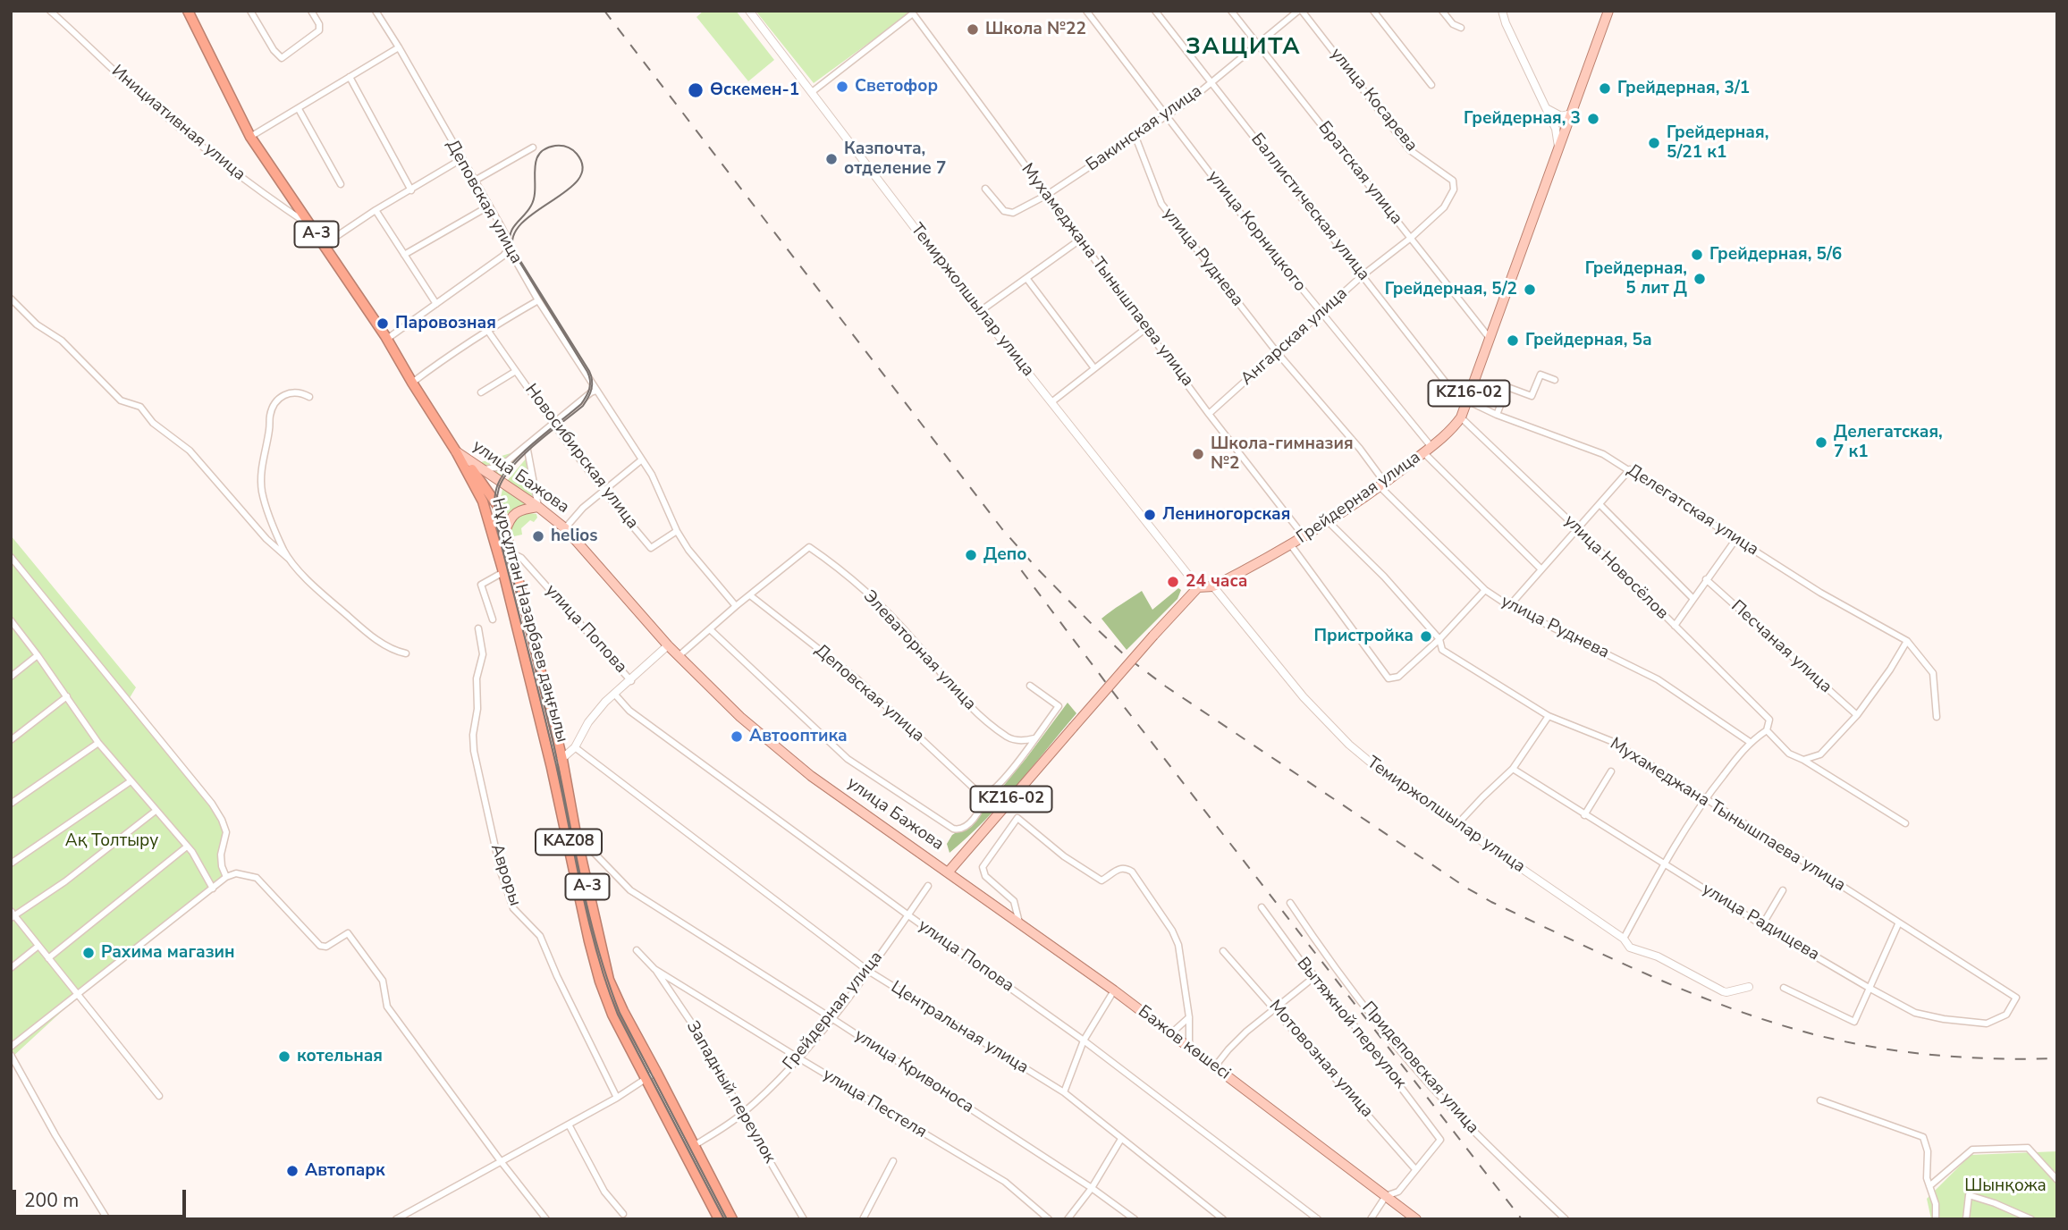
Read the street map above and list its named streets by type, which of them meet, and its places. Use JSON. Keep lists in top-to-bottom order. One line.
{"streets":{"highway":["A-3","улица Бажова","Нұрсұлтан Назарбаев даңғылы","KAZ08","А-3"],"main road":["KZ16-02","Грейдерная улица","Бажов көшесі"],"street":["улица Косарева","Инициативная улица","Бакинская улица","Братская улица","Деповская улица","Баллистическая улица","улица Корницкого","улица Руднева","Мухамеджана Тынышпаева улица","Темиржолшылар улица","Ангарская улица","Новосибирская улица","Делегатская улица","улица Новосёлов","улица Попова","Песчаная улица","Элеваторная улица","Авроры","улица Радищева","Вытяжной переулок","Центральная улица","Мотовозная улица","Придеповская улица","улица Кривоноса","Западный переулок","улица Пестеля"]},"crossings":[["улица Косарева","Бакинская улица"],["улица Косарева","Ангарская улица"],["Инициативная улица","улица Бажова"],["Бакинская улица","Братская улица"],["Бакинская улица","Баллистическая улица"],["Бакинская улица","улица Корницкого"],["Бакинская улица","улица Руднева"],["Бакинская улица","Мухамеджана Тынышпаева улица"],["Братская улица","Ангарская улица"],["Братская улица","Грейдерная улица"],["Деповская улица","Новосибирская улица"],["Деповская улица","Элеваторная улица"],["Баллистическая улица","Ангарская улица"],["Баллистическая улица","Грейдерная улица"],["Баллистическая улица","Делегатская улица"],["улица Корницкого","Ангарская улица"],["улица Корницкого","Грейдерная улица"],["улица Руднева","Ангарская улица"],["улица Руднева","Грейдерная улица"],["Мухамеджана Тынышпаева улица","Ангарская улица"],["Мухамеджана Тынышпаева улица","Грейдерная улица"],["Мухамеджана Тынышпаева улица","улица Радищева"],["Темиржолшылар улица","KZ16-02"],["Темиржолшылар улица","Грейдерная улица"],["KZ16-02","улица Бажова"],["KZ16-02","Грейдерная улица"],["KZ16-02","Бажов көшесі"],["улица Бажова","Нұрсұлтан Назарбаев даңғылы"],["улица Бажова","Бажов көшесі"],["Грейдерная улица","Делегатская улица"],["Грейдерная улица","улица Новосёлов"],["Грейдерная улица","Нұрсұлтан Назарбаев даңғылы"],["Грейдерная улица","улица Попова"],["Грейдерная улица","Центральная улица"],["Грейдерная улица","улица Кривоноса"],["Грейдерная улица","Западный переулок"],["Грейдерная улица","улица Пестеля"],["Нұрсұлтан Назарбаев даңғылы","улица Попова"],["Нұрсұлтан Назарбаев даңғылы","улица Кривоноса"],["Вытяжной переулок","Мотовозная улица"],["Западный переулок","улица Пестеля"]],"districts":["ЗАЩИТА"],"parks":["Ақ Толтыру","Шынқожа"],"places":["Школа №22","Светофор","Грейдерная, 3/1","Өскемен-1","Грейдерная, 3","Грейдерная, 5/21 к1","Казпочта, отделение 7","Грейдерная, 5/6","Грейдерная, 5 лит Д","Грейдерная, 5/2","Паровозная","Грейдерная, 5а","Делегатская, 7 к1","Школа-гимназия №2","Лениногорская","helios","Депо","24 часа","Пристройка","Автооптика","Рахима магазин","котельная","Автопарк"],"scale_bar":"200 m"}
